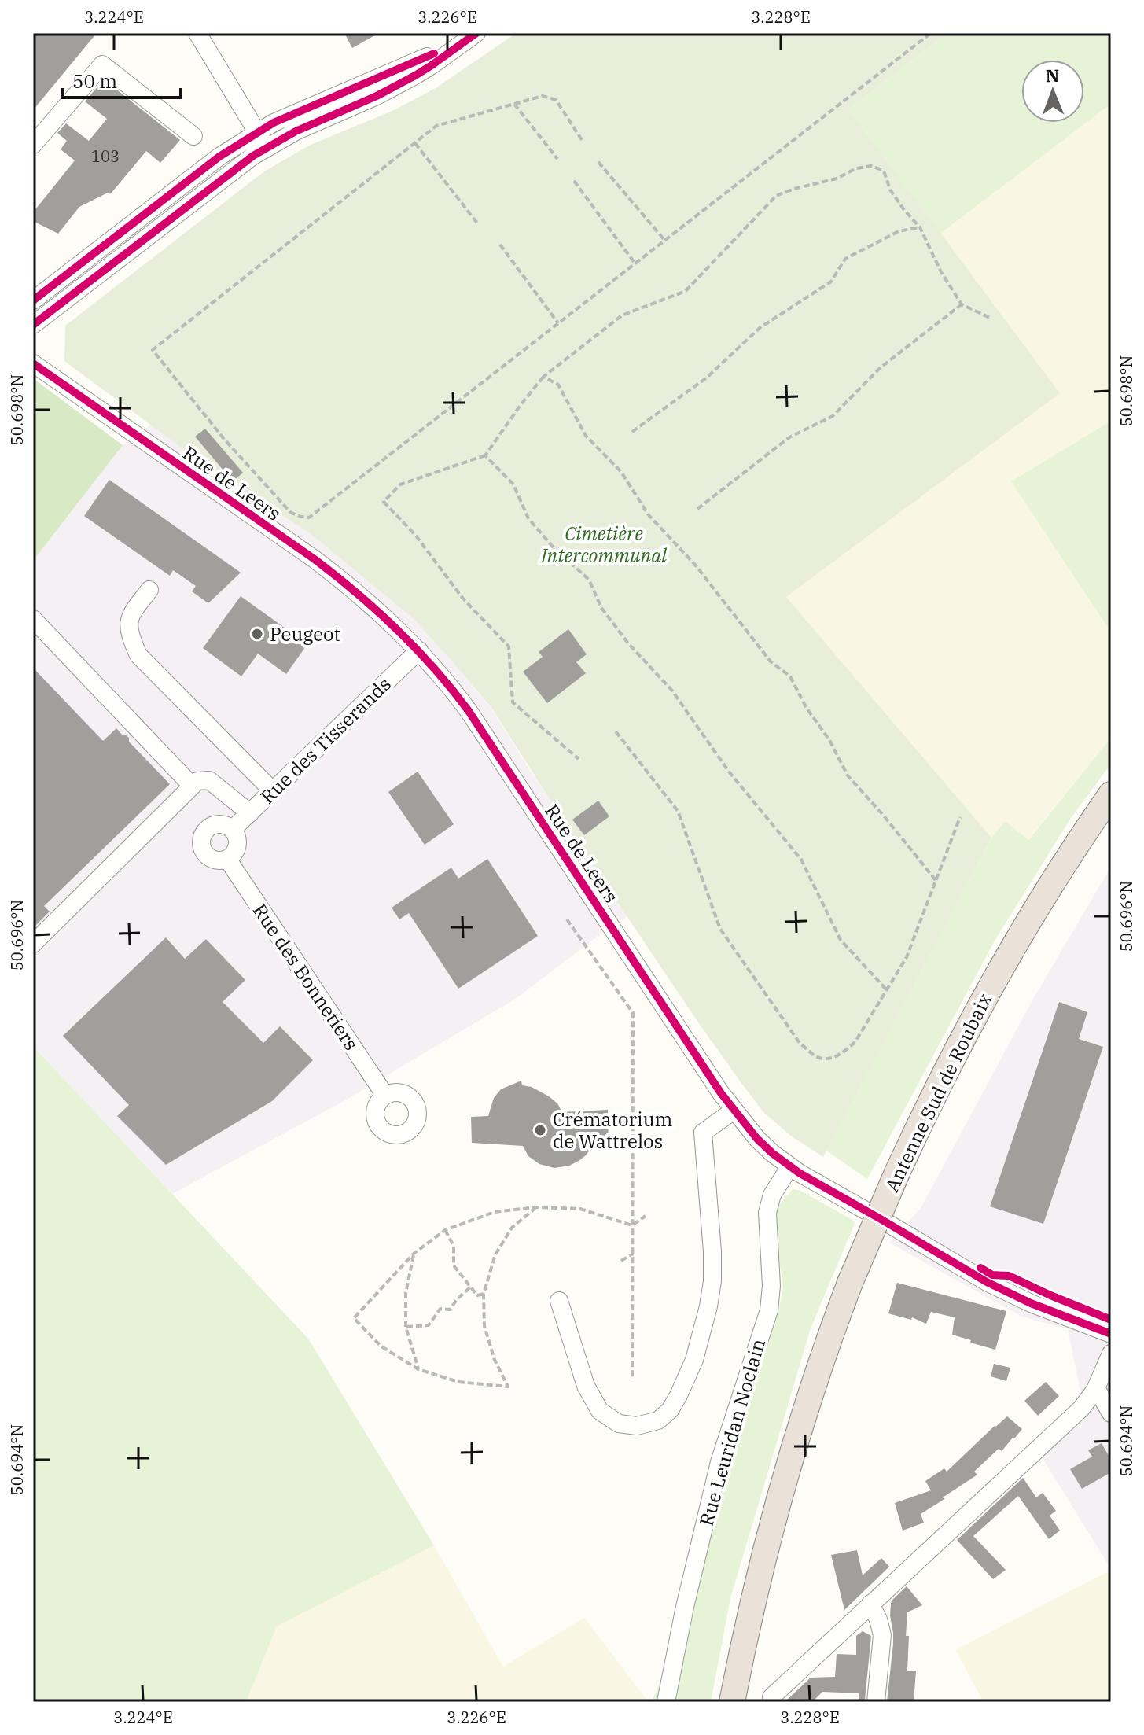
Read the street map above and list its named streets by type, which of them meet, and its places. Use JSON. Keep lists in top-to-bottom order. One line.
{"streets":{"highway":["Antenne Sud de Roubaix"],"street":["Rue de Leers","Rue des Tisserands","Rue des Bonnetiers","Rue Leuridan Noclain"]},"crossings":[["Rue de Leers","Rue des Tisserands"],["Rue de Leers","Rue Leuridan Noclain"],["Rue des Tisserands","Rue des Bonnetiers"]],"parks":["Cimetière Intercommunal"],"places":["Peugeot","Crématorium de Wattrelos"],"house_numbers":["103"],"scale_bar":"50 m","north":"top","coordinates":["3.224°E","3.226°E","3.228°E","50.698°N","50.696°N","50.694°N"]}
